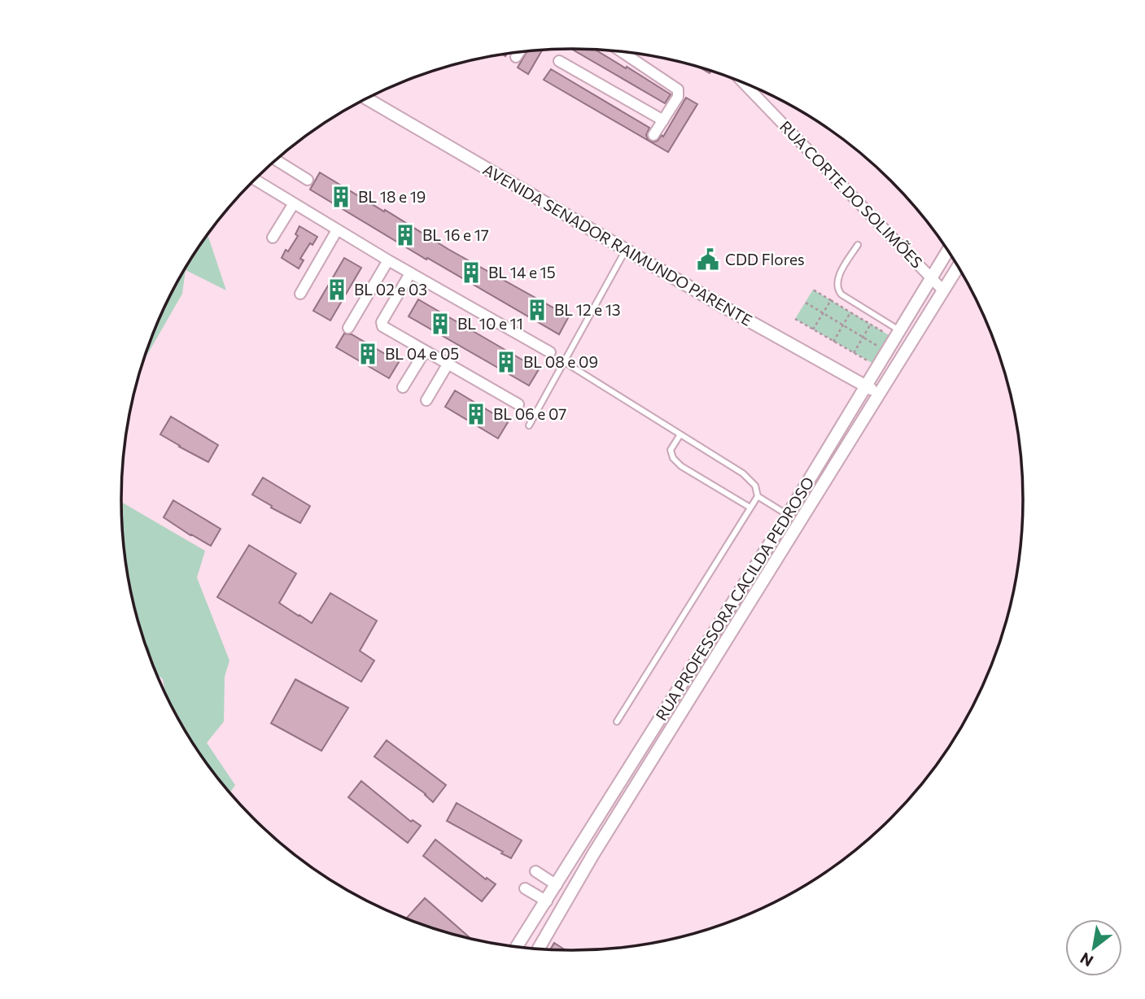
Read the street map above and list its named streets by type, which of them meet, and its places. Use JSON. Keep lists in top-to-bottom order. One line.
{"streets":{"street":["RUA CORTE DO SOLIMÕES","AVENIDA SENADOR RAIMUNDO PARENTE","RUA PROFESSORA CACILDA PEDROSO"]},"crossings":[["RUA CORTE DO SOLIMÕES","RUA PROFESSORA CACILDA PEDROSO"],["AVENIDA SENADOR RAIMUNDO PARENTE","RUA PROFESSORA CACILDA PEDROSO"]],"places":{"building":["BL 18 e 19","BL 16 e 17","BL 14 e 15","BL 02 e 03","BL 12 e 13","BL 10 e 11","BL 04 e 05","BL 08 e 09","BL 06 e 07"],"public building":["CDD Flores"]},"north":"bottom left"}
